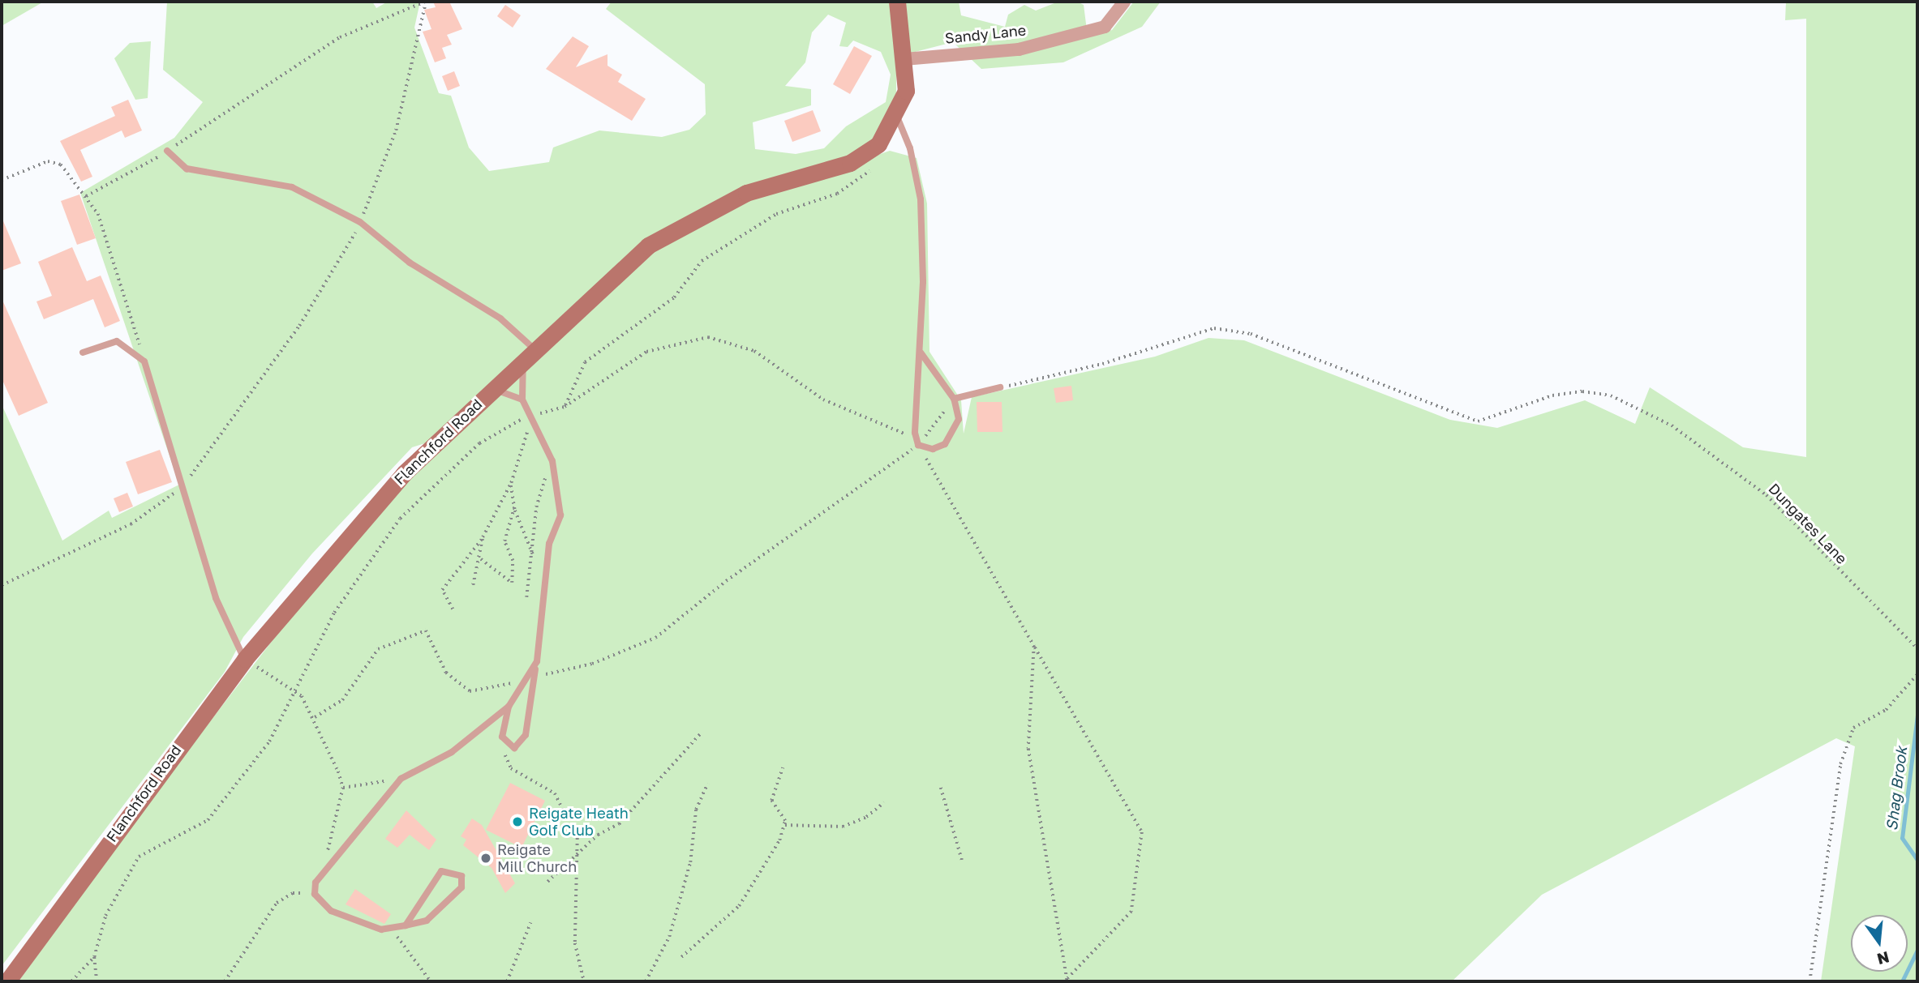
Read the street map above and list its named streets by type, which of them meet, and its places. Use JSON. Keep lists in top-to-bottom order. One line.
{"streets":{"street":["Sandy Lane","Flanchford Road"],"path":["Dungates Lane"]},"crossings":[["Sandy Lane","Flanchford Road"]],"water":["Shag Brook"],"places":["Reigate Heath Golf Club","Reigate Mill Church"],"north":"bottom"}
